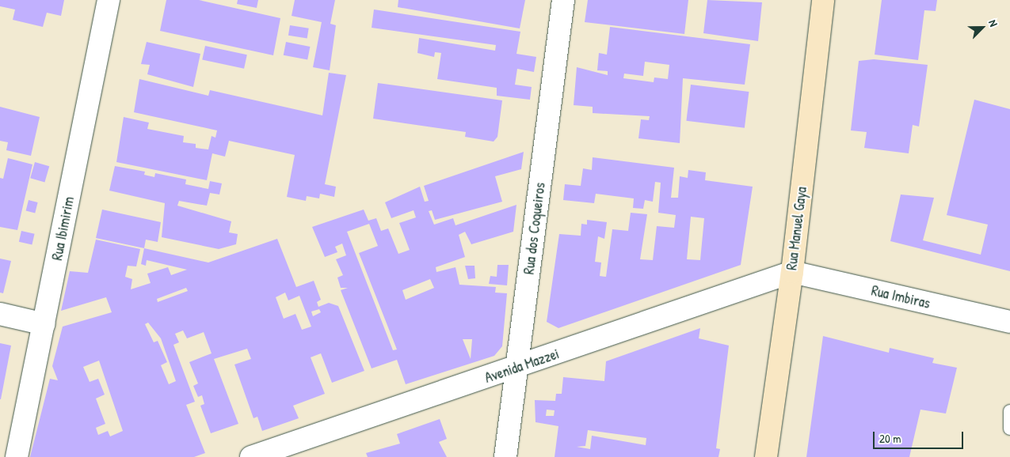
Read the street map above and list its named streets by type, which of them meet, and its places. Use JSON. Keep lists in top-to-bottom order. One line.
{"streets":{"main road":["Rua Manuel Gaya"],"street":["Rua Ibimirim","Rua dos Coqueiros","Rua Imbiras","Avenida Mazzei"]},"crossings":[["Rua dos Coqueiros","Avenida Mazzei"],["Rua Manuel Gaya","Rua Imbiras"],["Rua Manuel Gaya","Avenida Mazzei"],["Rua Imbiras","Avenida Mazzei"]],"scale_bar":"20 m","north":"top right"}
